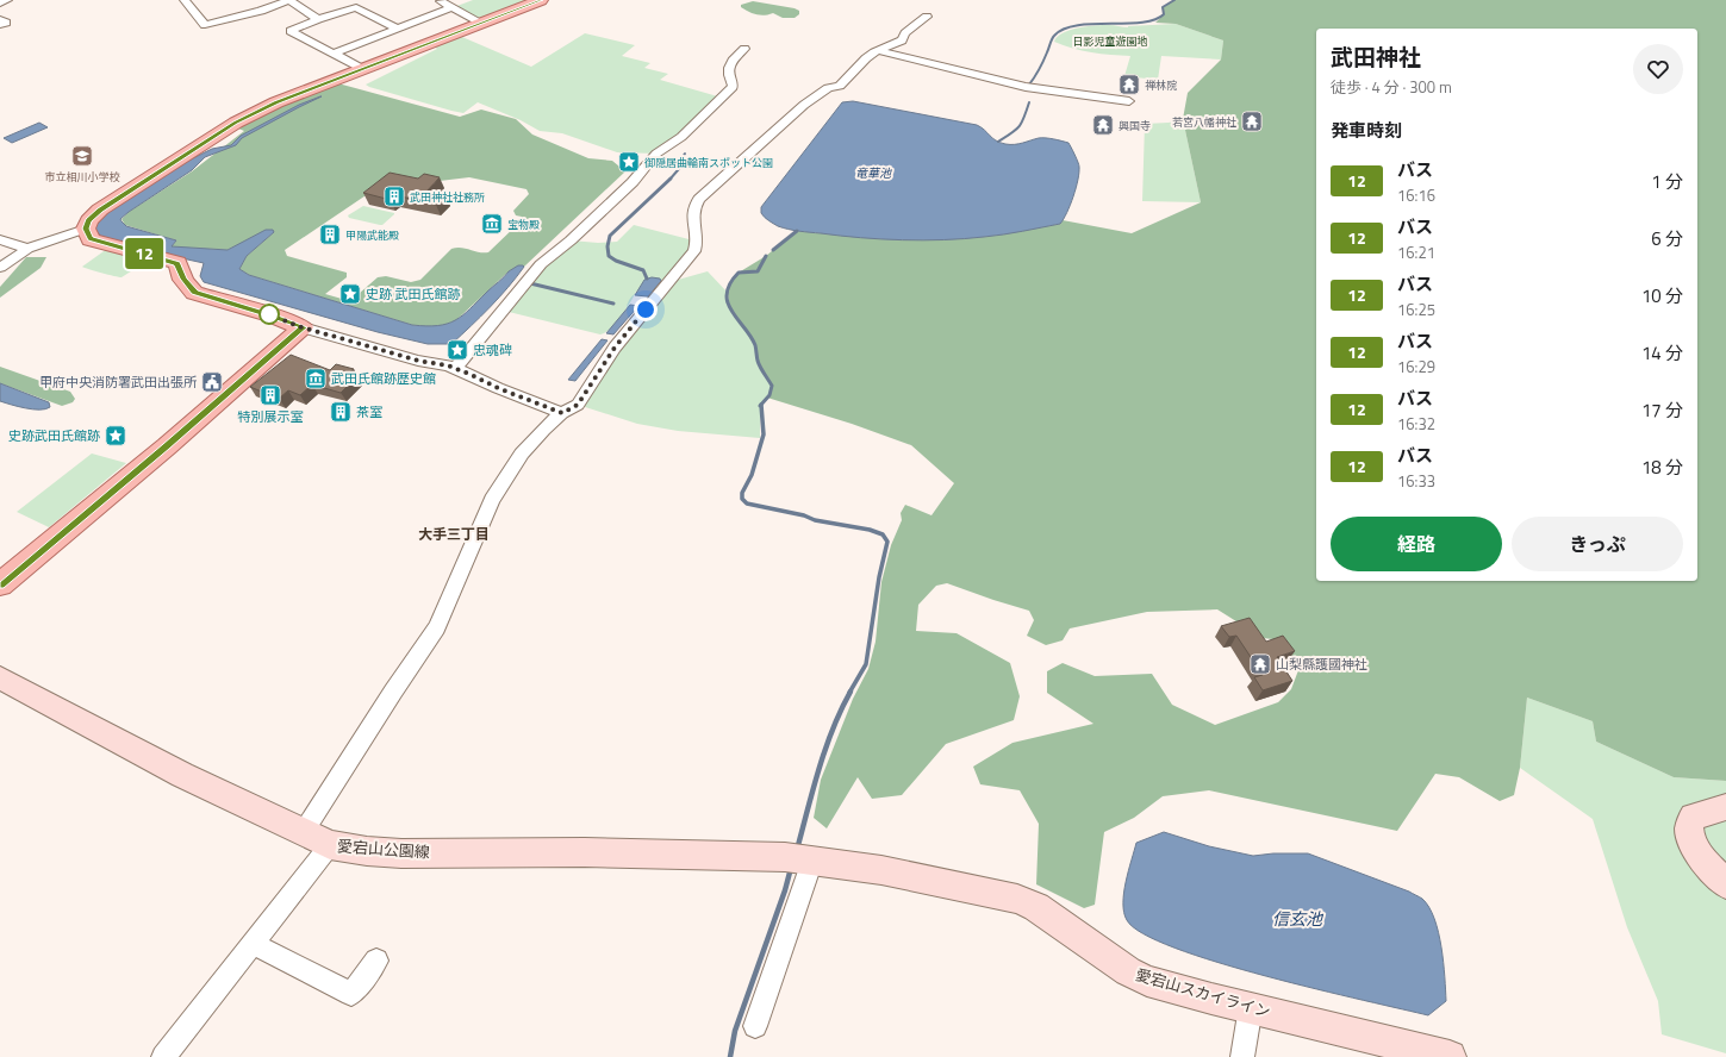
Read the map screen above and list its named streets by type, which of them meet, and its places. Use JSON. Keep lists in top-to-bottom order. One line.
{"streets":{"main road":["愛宕山公園線","愛宕山スカイライン"]},"crossings":[["愛宕山公園線","愛宕山スカイライン"]],"districts":["大手三丁目"],"water":["竜華池","信玄池"],"parks":["日影児童遊園地"],"places":{"temple":["禅林院","若宮八幡神社","興国寺","山梨縣護國神社"],"school or university":["市立相川小学校"],"place":["御隠居曲輪南スポット公園","史跡 武田氏館跡","忠魂碑","史跡武田氏館跡"],"building":["武田神社社務所","甲陽武能殿","特別展示室","茶室"],"museum":["宝物殿","武田氏館跡歴史館"],"public building":["甲府中央消防署武田出張所"]},"lines":["bus line 12"],"page":{"on_map":"12","heading":[["武田神社","徒歩 · 4 分 · 300 m"],"発車時刻"],"list":[{"mark":"12","name":"バス","note":"16:16","value":"1 分"},{"mark":"12","name":"バス","note":"16:21","value":"6 分"},{"mark":"12","name":"バス","note":"16:25","value":"10 分"},{"mark":"12","name":"バス","note":"16:29","value":"14 分"},{"mark":"12","name":"バス","note":"16:32","value":"17 分"},{"mark":"12","name":"バス","note":"16:33","value":"18 分"}],"buttons":["経路","きっぷ"]}}
